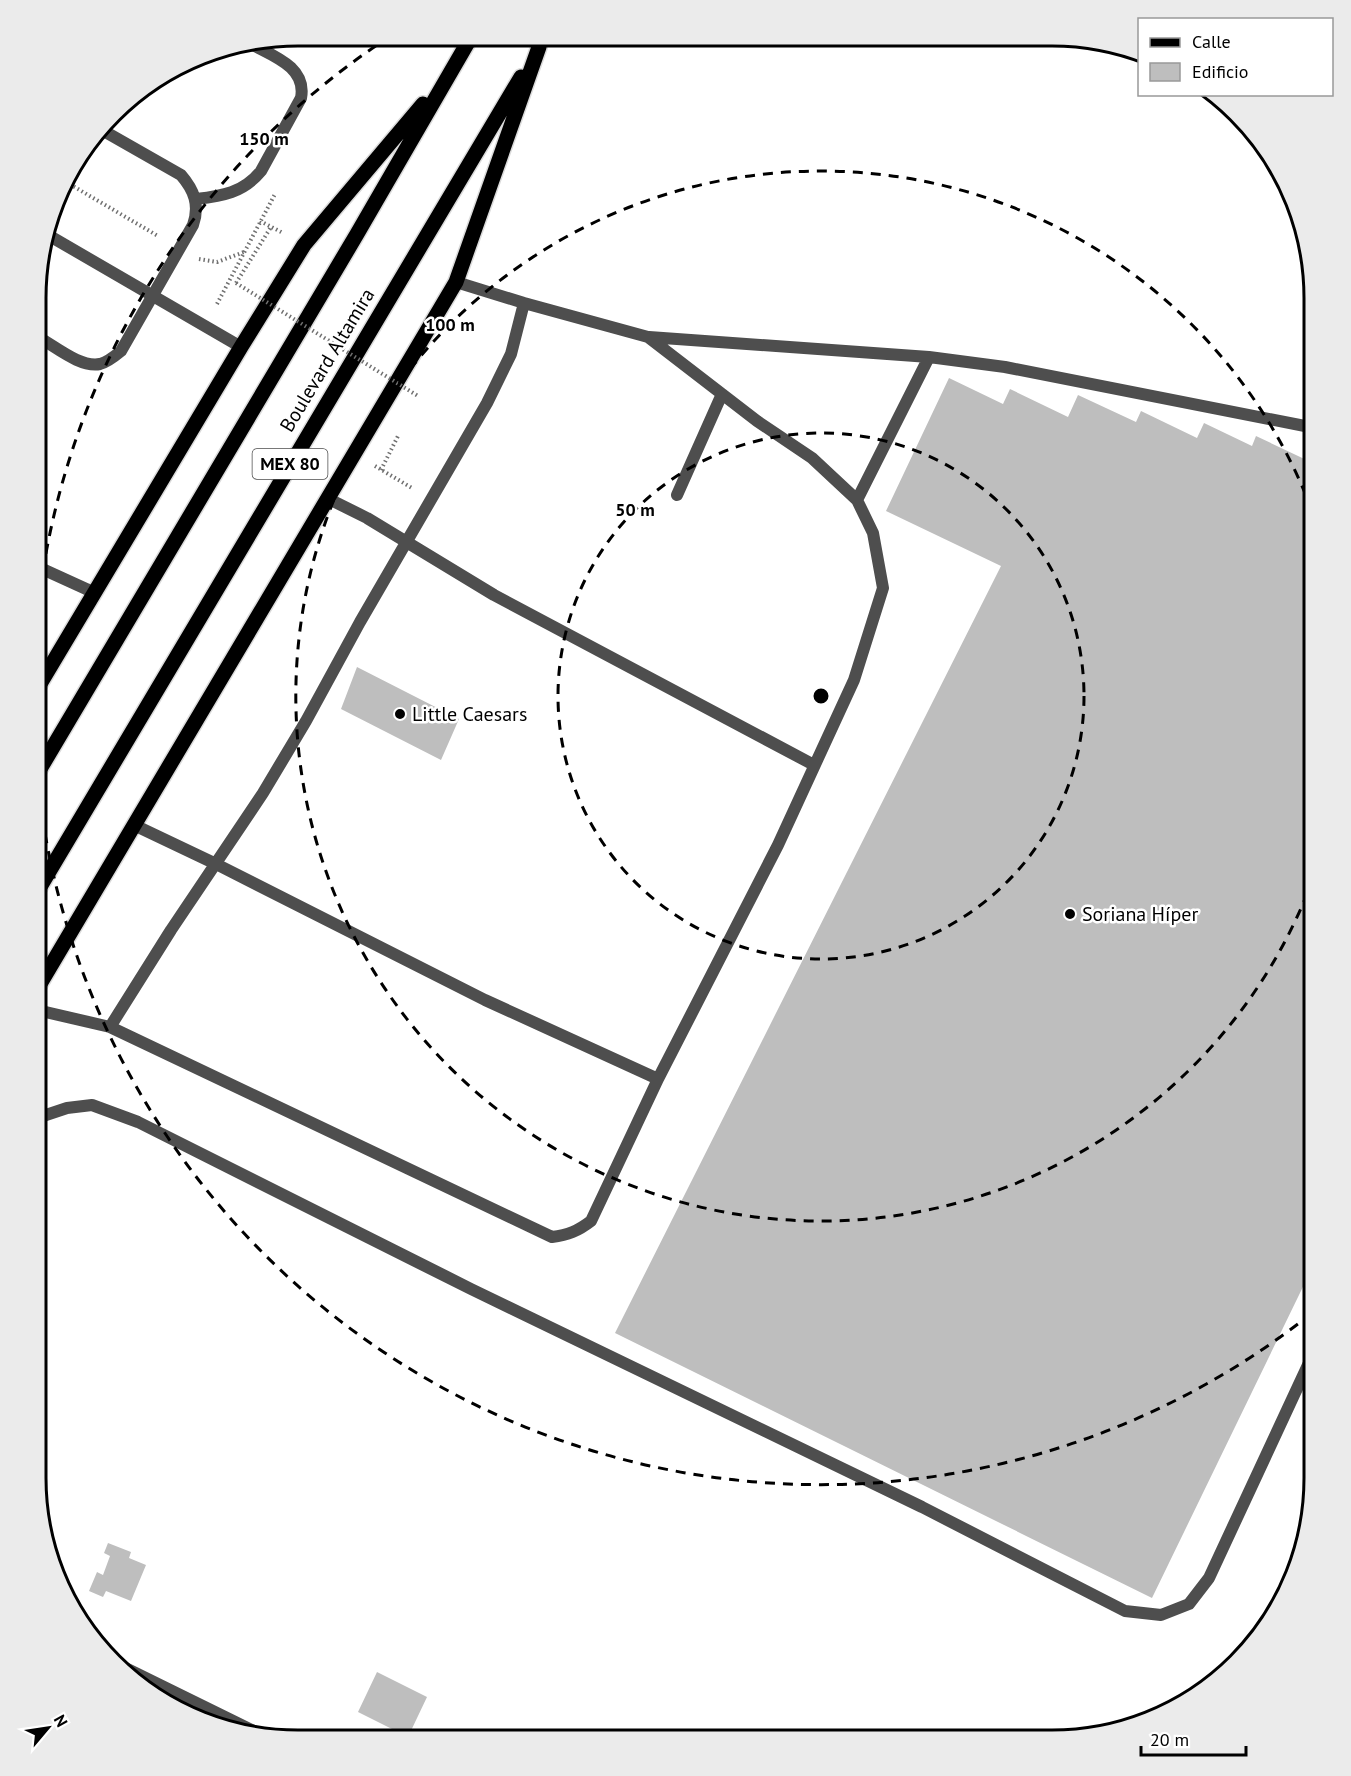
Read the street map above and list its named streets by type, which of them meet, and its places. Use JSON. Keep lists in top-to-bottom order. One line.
{"streets":{"main road":["Boulevard Altamira","MEX 80"]},"places":["Little Caesars","Soriana Híper"],"legend":["Calle","Edificio"],"scale_bar":"20 m","north":"top right","rings":["150 m","100 m","50 m"]}
